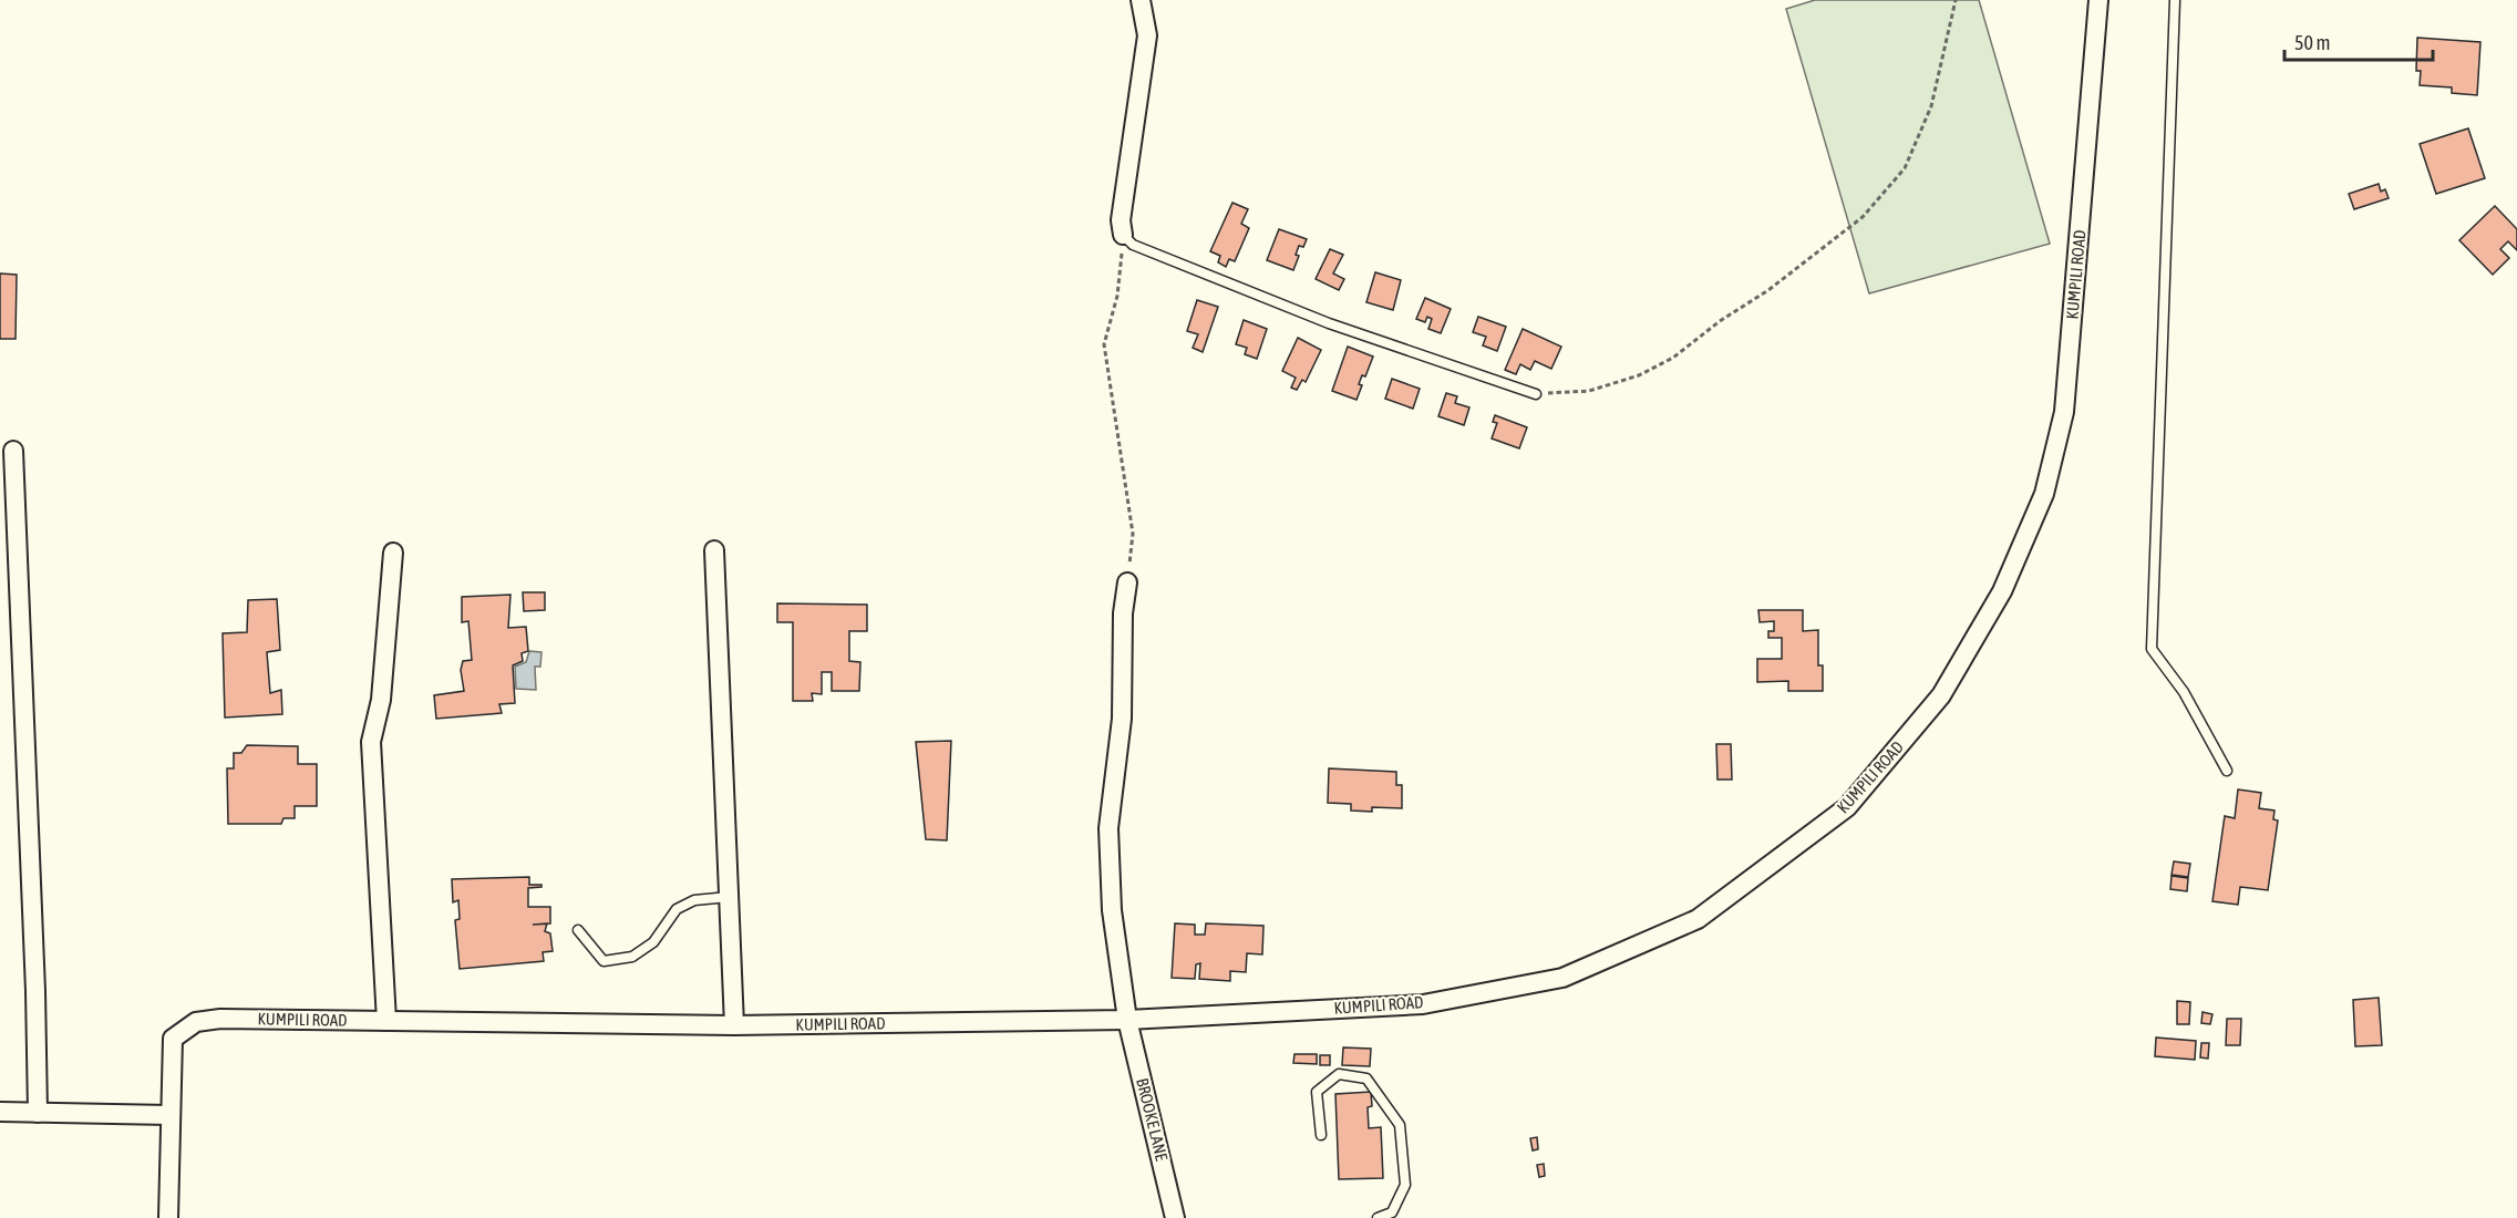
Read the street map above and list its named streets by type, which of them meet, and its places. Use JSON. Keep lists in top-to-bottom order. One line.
{"streets":{"street":["KUMPILI ROAD","BROOKE LANE"]},"crossings":[["KUMPILI ROAD","BROOKE LANE"]],"scale_bar":"50 m"}
